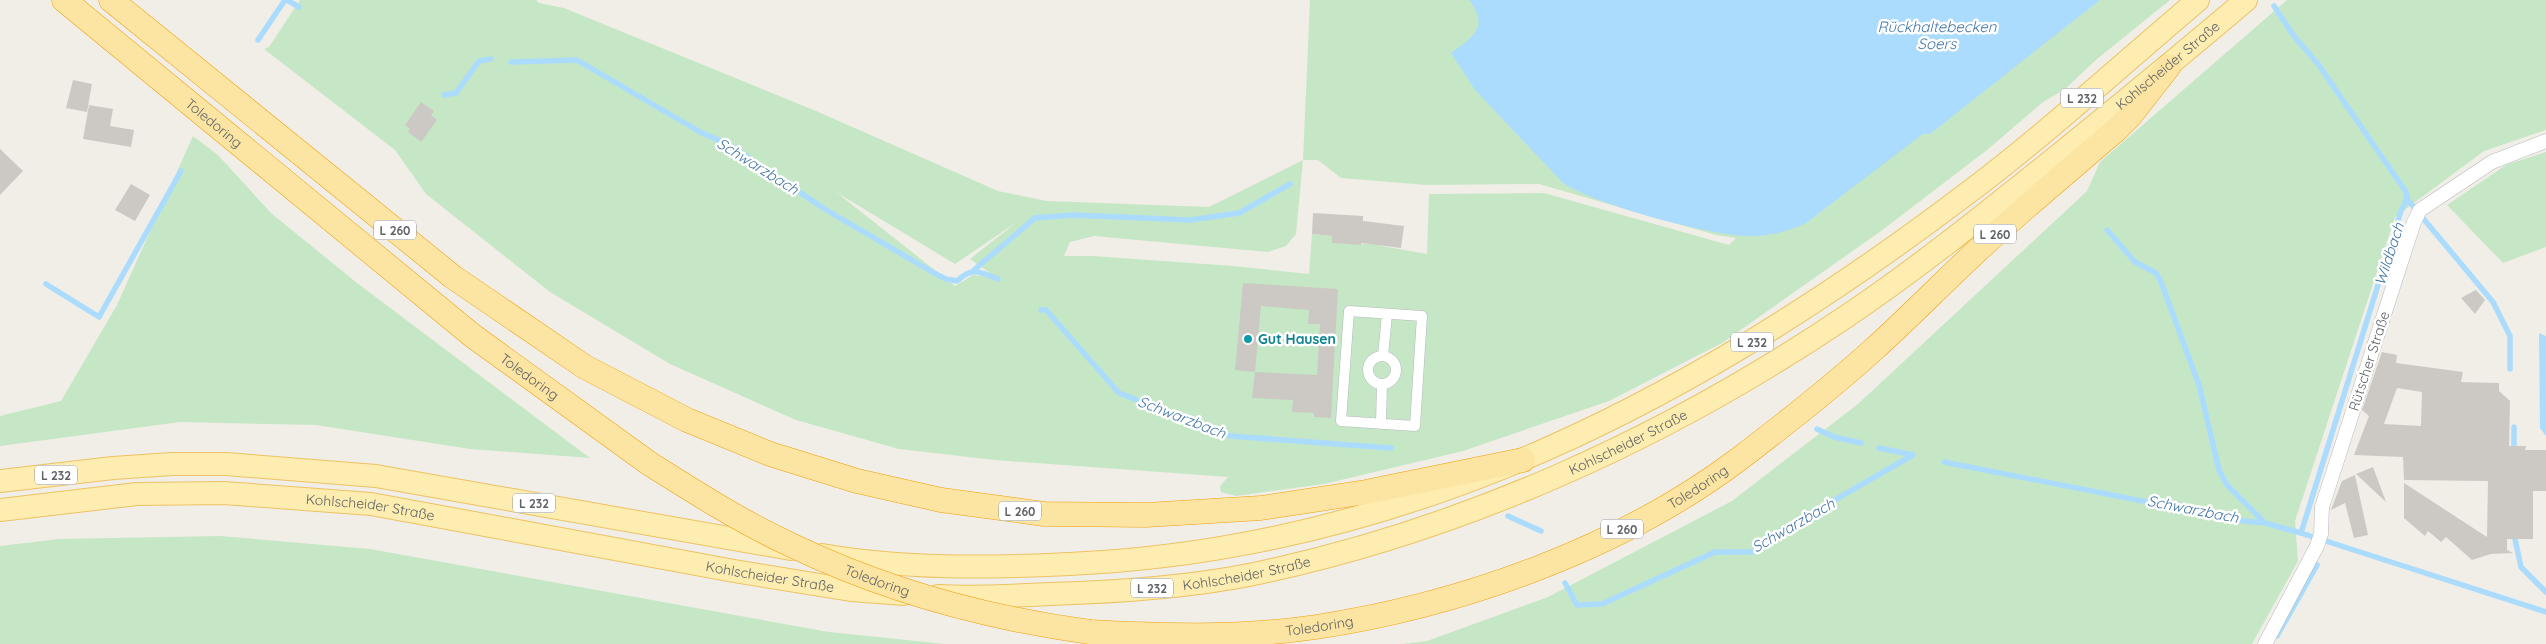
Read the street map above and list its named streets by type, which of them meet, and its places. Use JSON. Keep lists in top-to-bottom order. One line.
{"streets":{"highway":["Toledoring","L 260"],"main road":["Kohlscheider Straße","L 232"],"street":["Rütscher Straße"]},"crossings":[["Kohlscheider Straße","Toledoring"],["Kohlscheider Straße","L 260"]],"water":["Rückhaltebecken Soers","Schwarzbach","Wildbach"],"places":["Gut Hausen"]}
